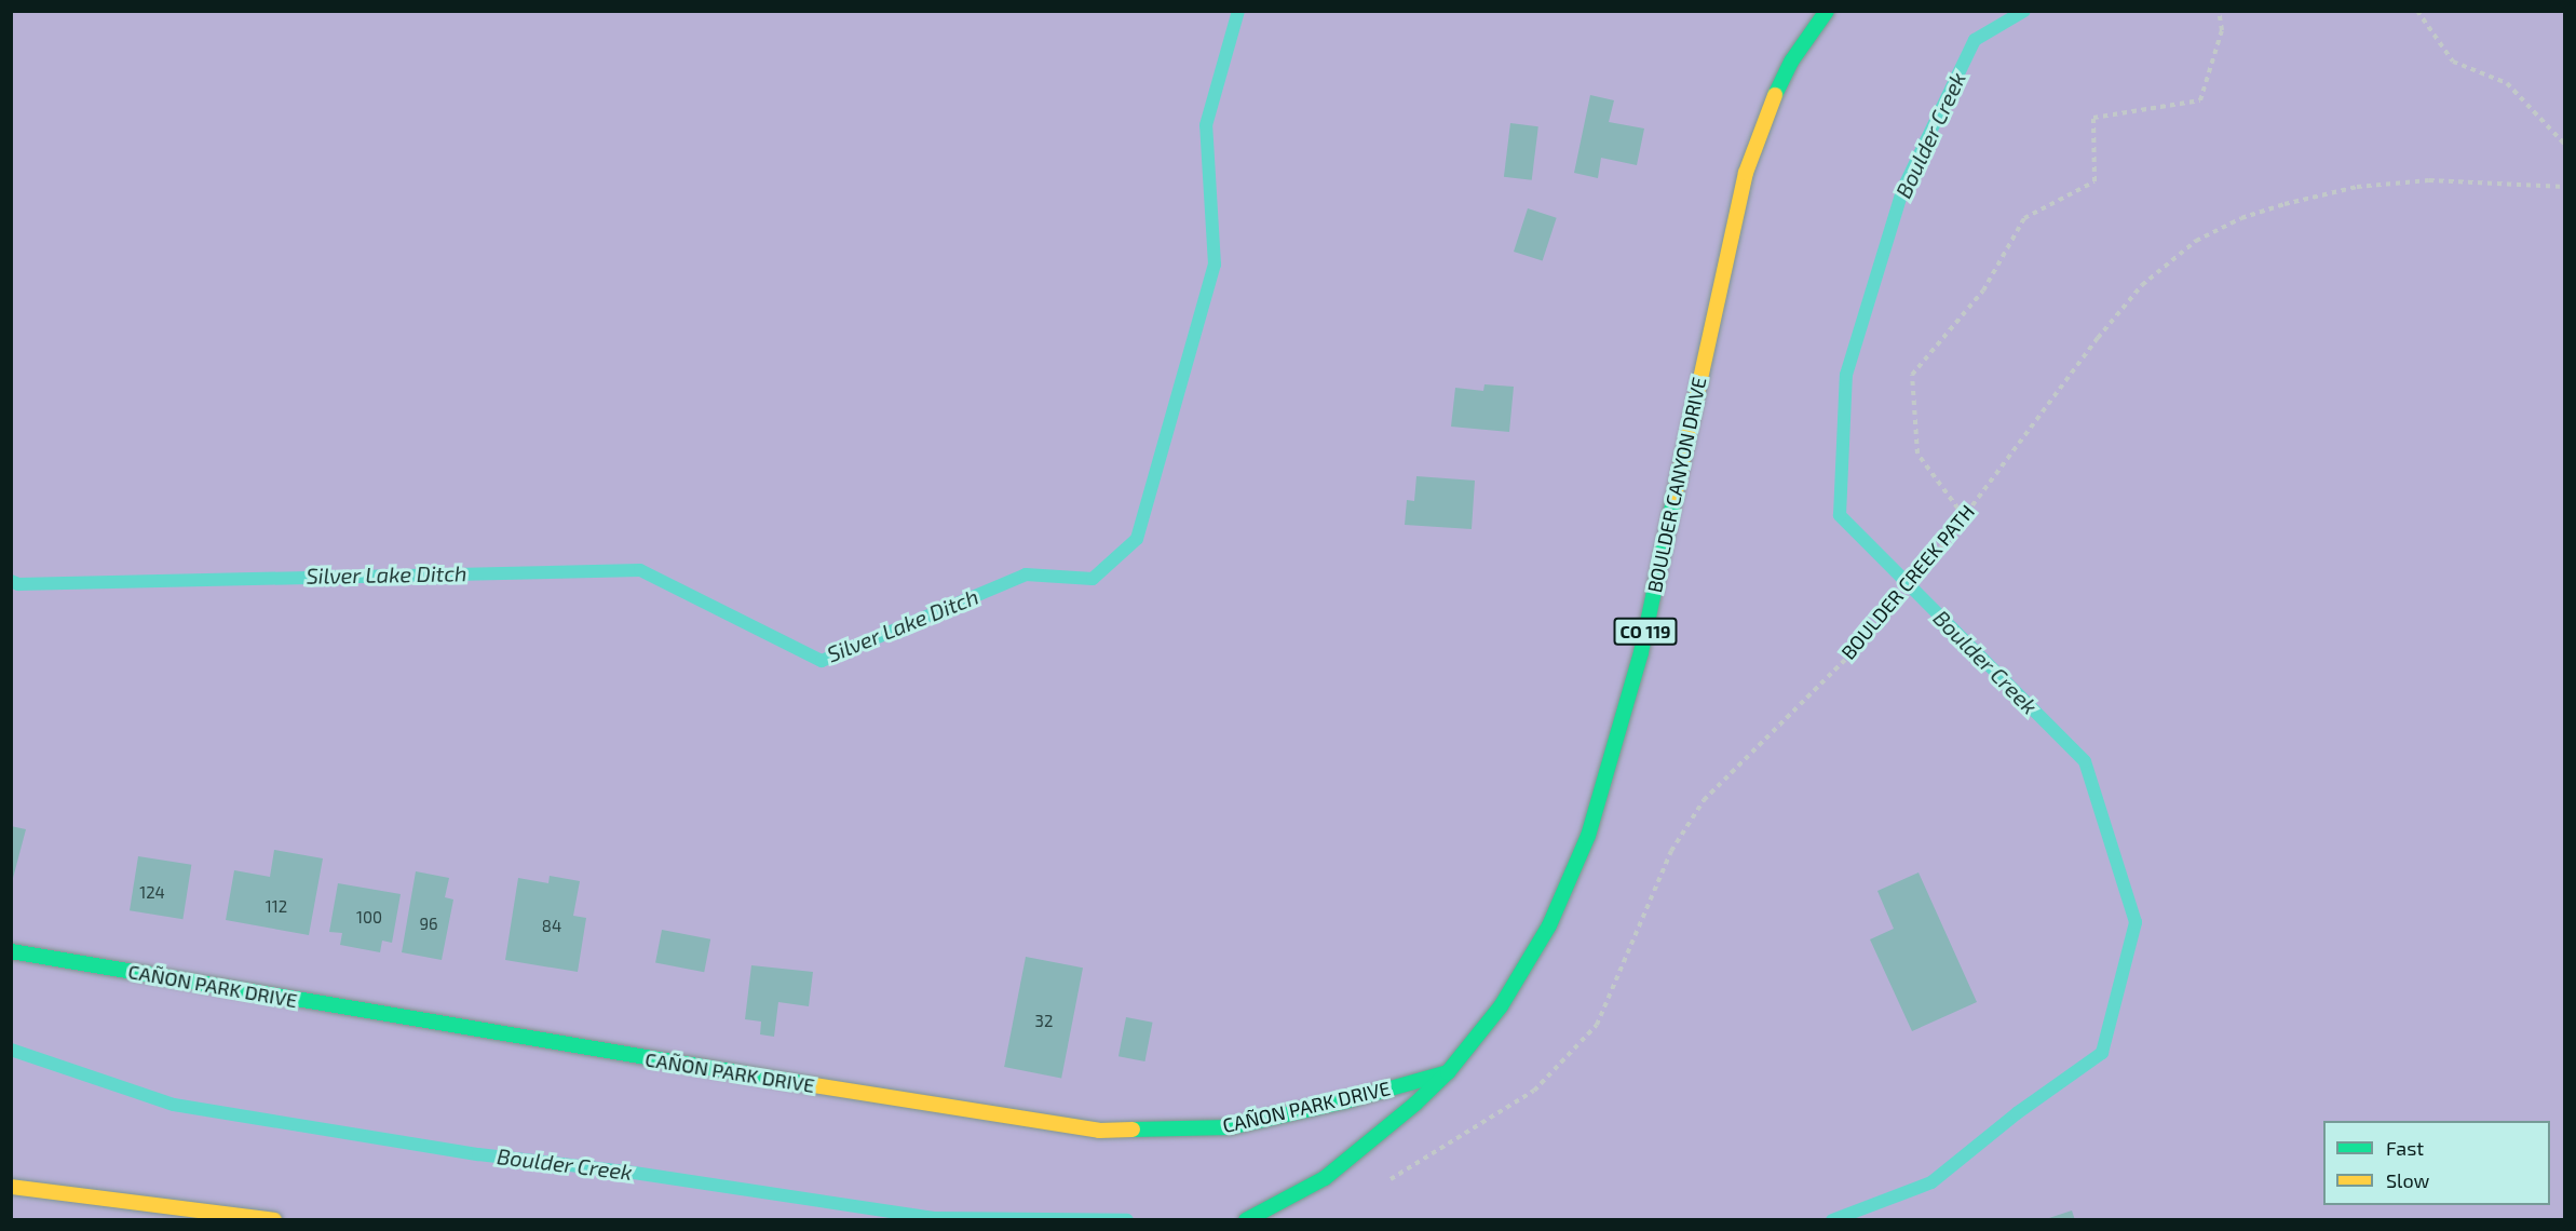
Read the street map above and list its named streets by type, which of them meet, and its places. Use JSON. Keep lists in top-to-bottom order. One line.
{"streets":{"main road":["BOULDER CANYON DRIVE","CO 119","CAÑON PARK DRIVE"],"path":["BOULDER CREEK PATH"]},"crossings":[["BOULDER CANYON DRIVE","CAÑON PARK DRIVE"]],"water":["Boulder Creek","Silver Lake Ditch"],"house_numbers":["124","112","100","96","84","32"],"legend":["Fast","Slow"]}
